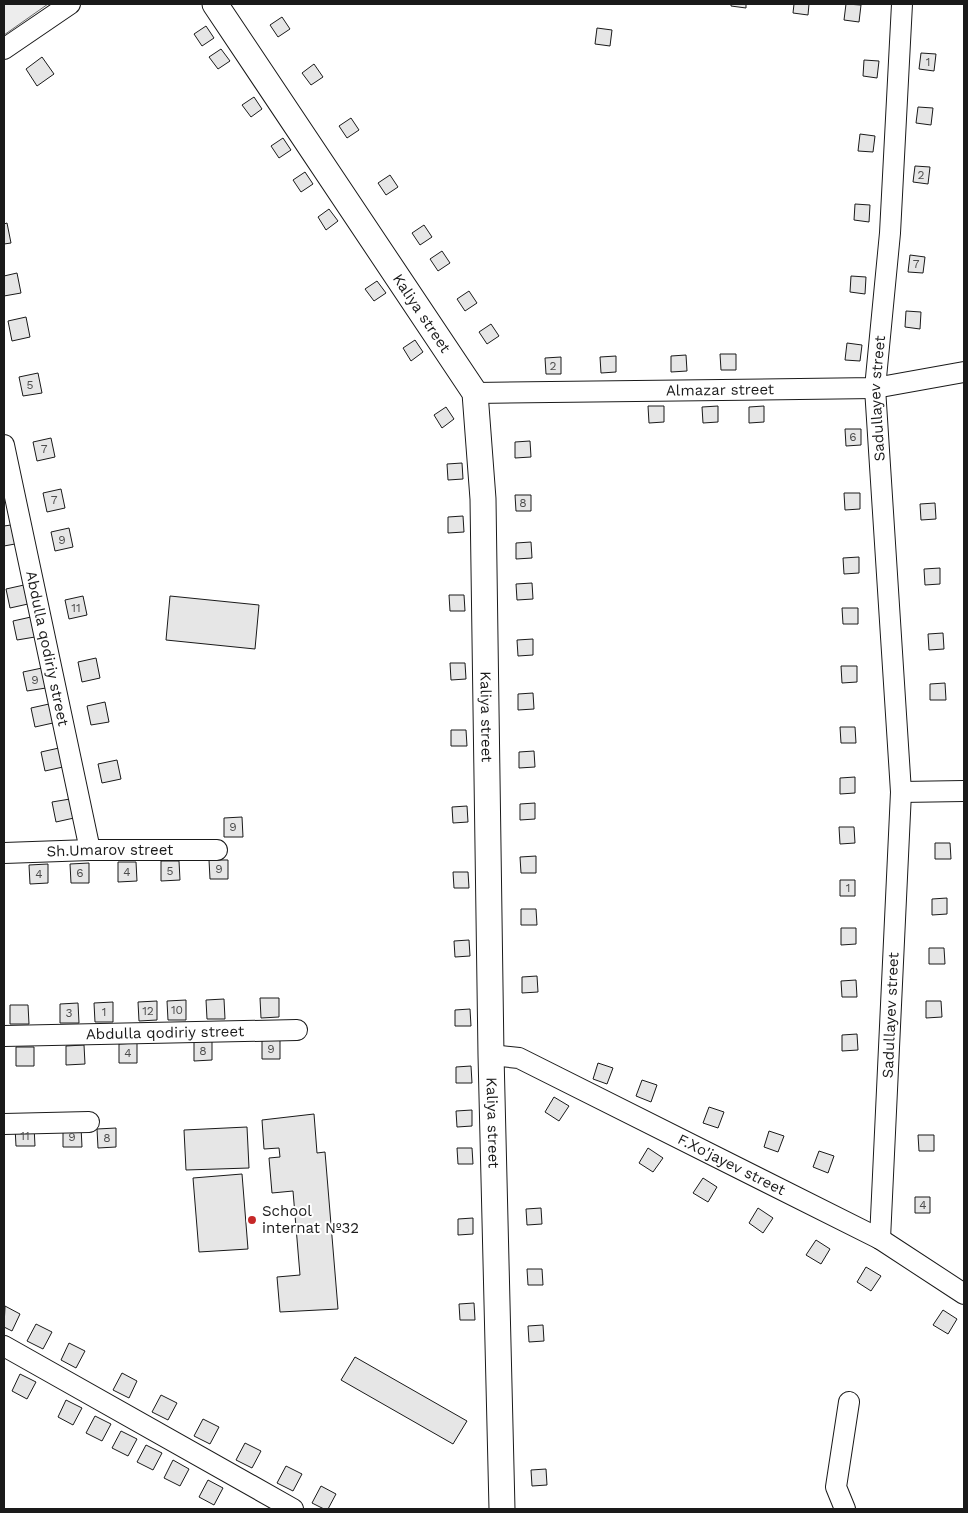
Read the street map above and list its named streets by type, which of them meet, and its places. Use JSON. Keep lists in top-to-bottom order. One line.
{"streets":{"main road":["Kaliya street"],"street":["Almazar street","Sadullayev street","Abdulla qodiriy street","Sh.Umarov street","F.Хo'jayev street"]},"crossings":[["Kaliya street","Almazar street"],["Kaliya street","F.Хo'jayev street"],["Almazar street","Sadullayev street"],["Sadullayev street","F.Хo'jayev street"],["Abdulla qodiriy street","Sh.Umarov street"]],"places":["School internat №32"],"house_numbers":["1","2","7","2","5","6","7","7","8","9","11","9","9","9","5","4","6","4","1","10","12","1","3","9","8","4","11","9","8","4"]}
